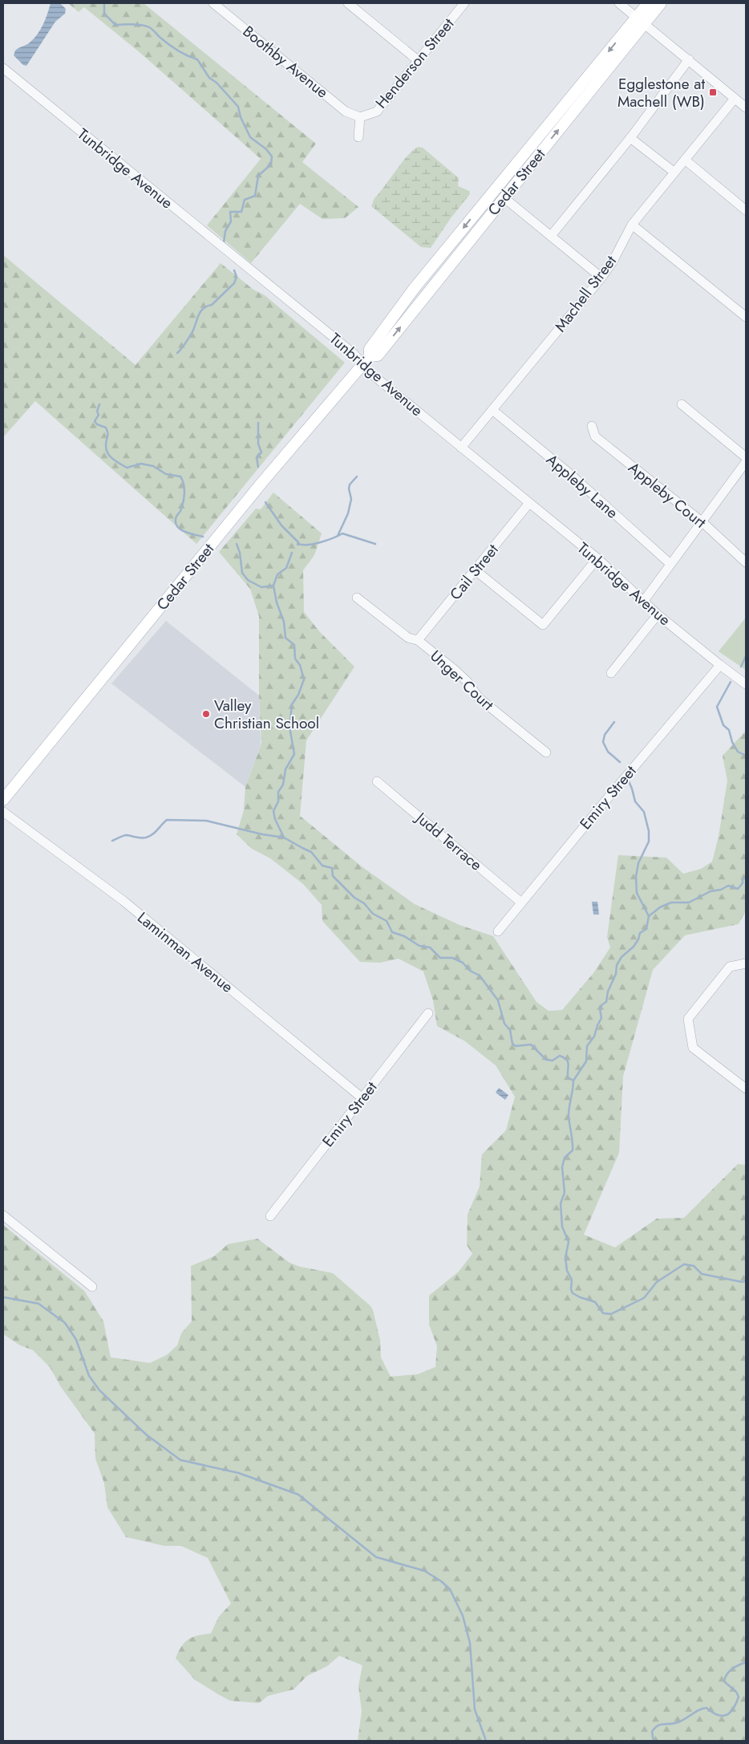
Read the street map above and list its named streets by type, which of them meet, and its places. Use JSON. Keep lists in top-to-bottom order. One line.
{"streets":{"main road":["Cedar Street"],"street":["Boothby Avenue","Henderson Street","Tunbridge Avenue","Machell Street","Appleby Lane","Appleby Court","Cail Street","Unger Court","Emiry Street","Judd Terrace","Laminman Avenue"]},"crossings":[["Boothby Avenue","Henderson Street"],["Tunbridge Avenue","Cedar Street"],["Tunbridge Avenue","Machell Street"],["Tunbridge Avenue","Cail Street"],["Tunbridge Avenue","Emiry Street"],["Machell Street","Appleby Lane"],["Cail Street","Unger Court"],["Emiry Street","Judd Terrace"],["Emiry Street","Laminman Avenue"]],"places":{"transit":["Egglestone at Machell (WB)"],"other":["Valley Christian School"]}}
